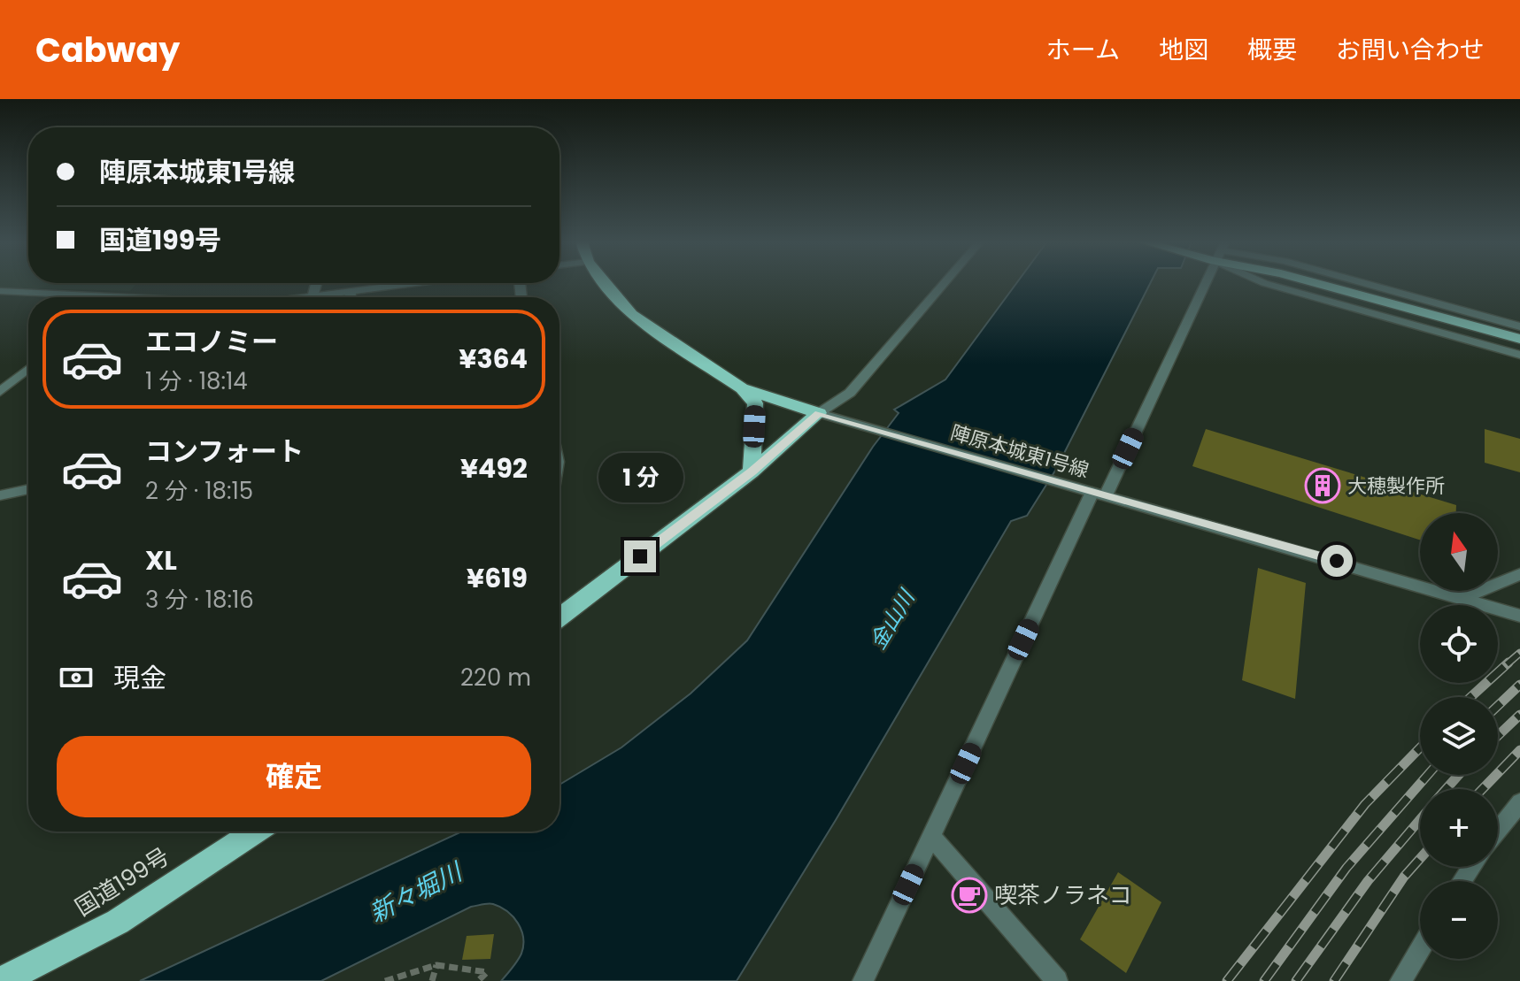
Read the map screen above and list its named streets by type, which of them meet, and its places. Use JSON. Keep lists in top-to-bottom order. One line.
{"streets":{"highway":["国道199号"],"street":["陣原本城東1号線"]},"water":["金山川","新々堀川"],"places":{"building":["大穂製作所"],"cafe":["喫茶ノラネコ"]},"north":"top","page":{"header":"Cabway","nav":["ホーム","地図","概要","お問い合わせ"],"banner":["陣原本城東1号線","国道199号"],"list":[{"name":"エコノミー","note":"1 分 · 18:14","value":"¥364"},{"name":"コンフォート","note":"2 分 · 18:15","value":"¥492"},{"name":"XL","note":"3 分 · 18:16","value":"¥619"}],"bubble":"1 分","map_buttons":["+","−"],"pay":["現金","220 m"],"buttons":"確定"}}
